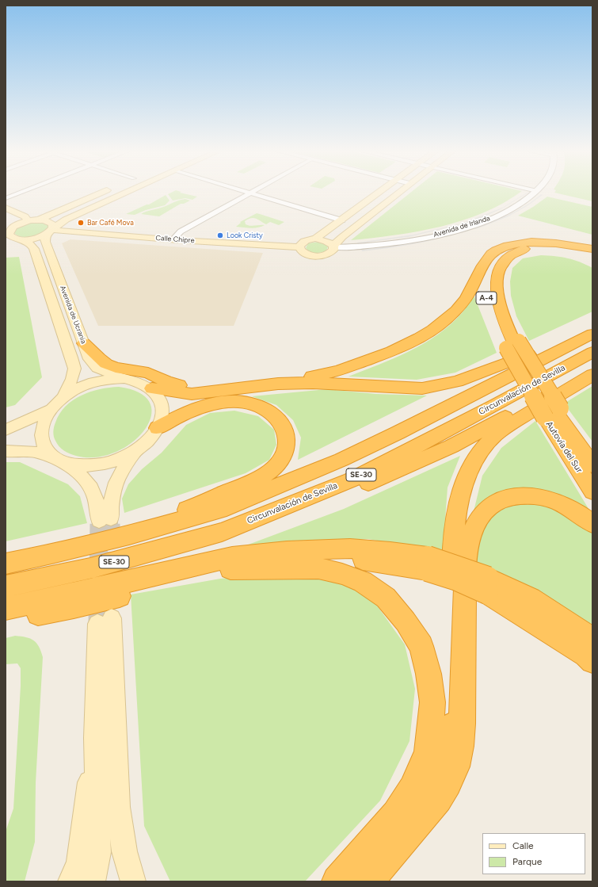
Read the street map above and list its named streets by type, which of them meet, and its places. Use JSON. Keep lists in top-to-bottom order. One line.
{"streets":{"highway":["A-4","Circunvalación de Sevilla","Autovía del Sur","SE-30"],"main road":["Calle Chipre","Avenida de Ucrania"],"street":["Avenida de Irlanda"]},"crossings":[["Calle Chipre","Avenida de Ucrania"],["A-4","Autovía del Sur"]],"places":["Bar Café Mova","Look Cristy"],"legend":["Calle","Parque"]}
